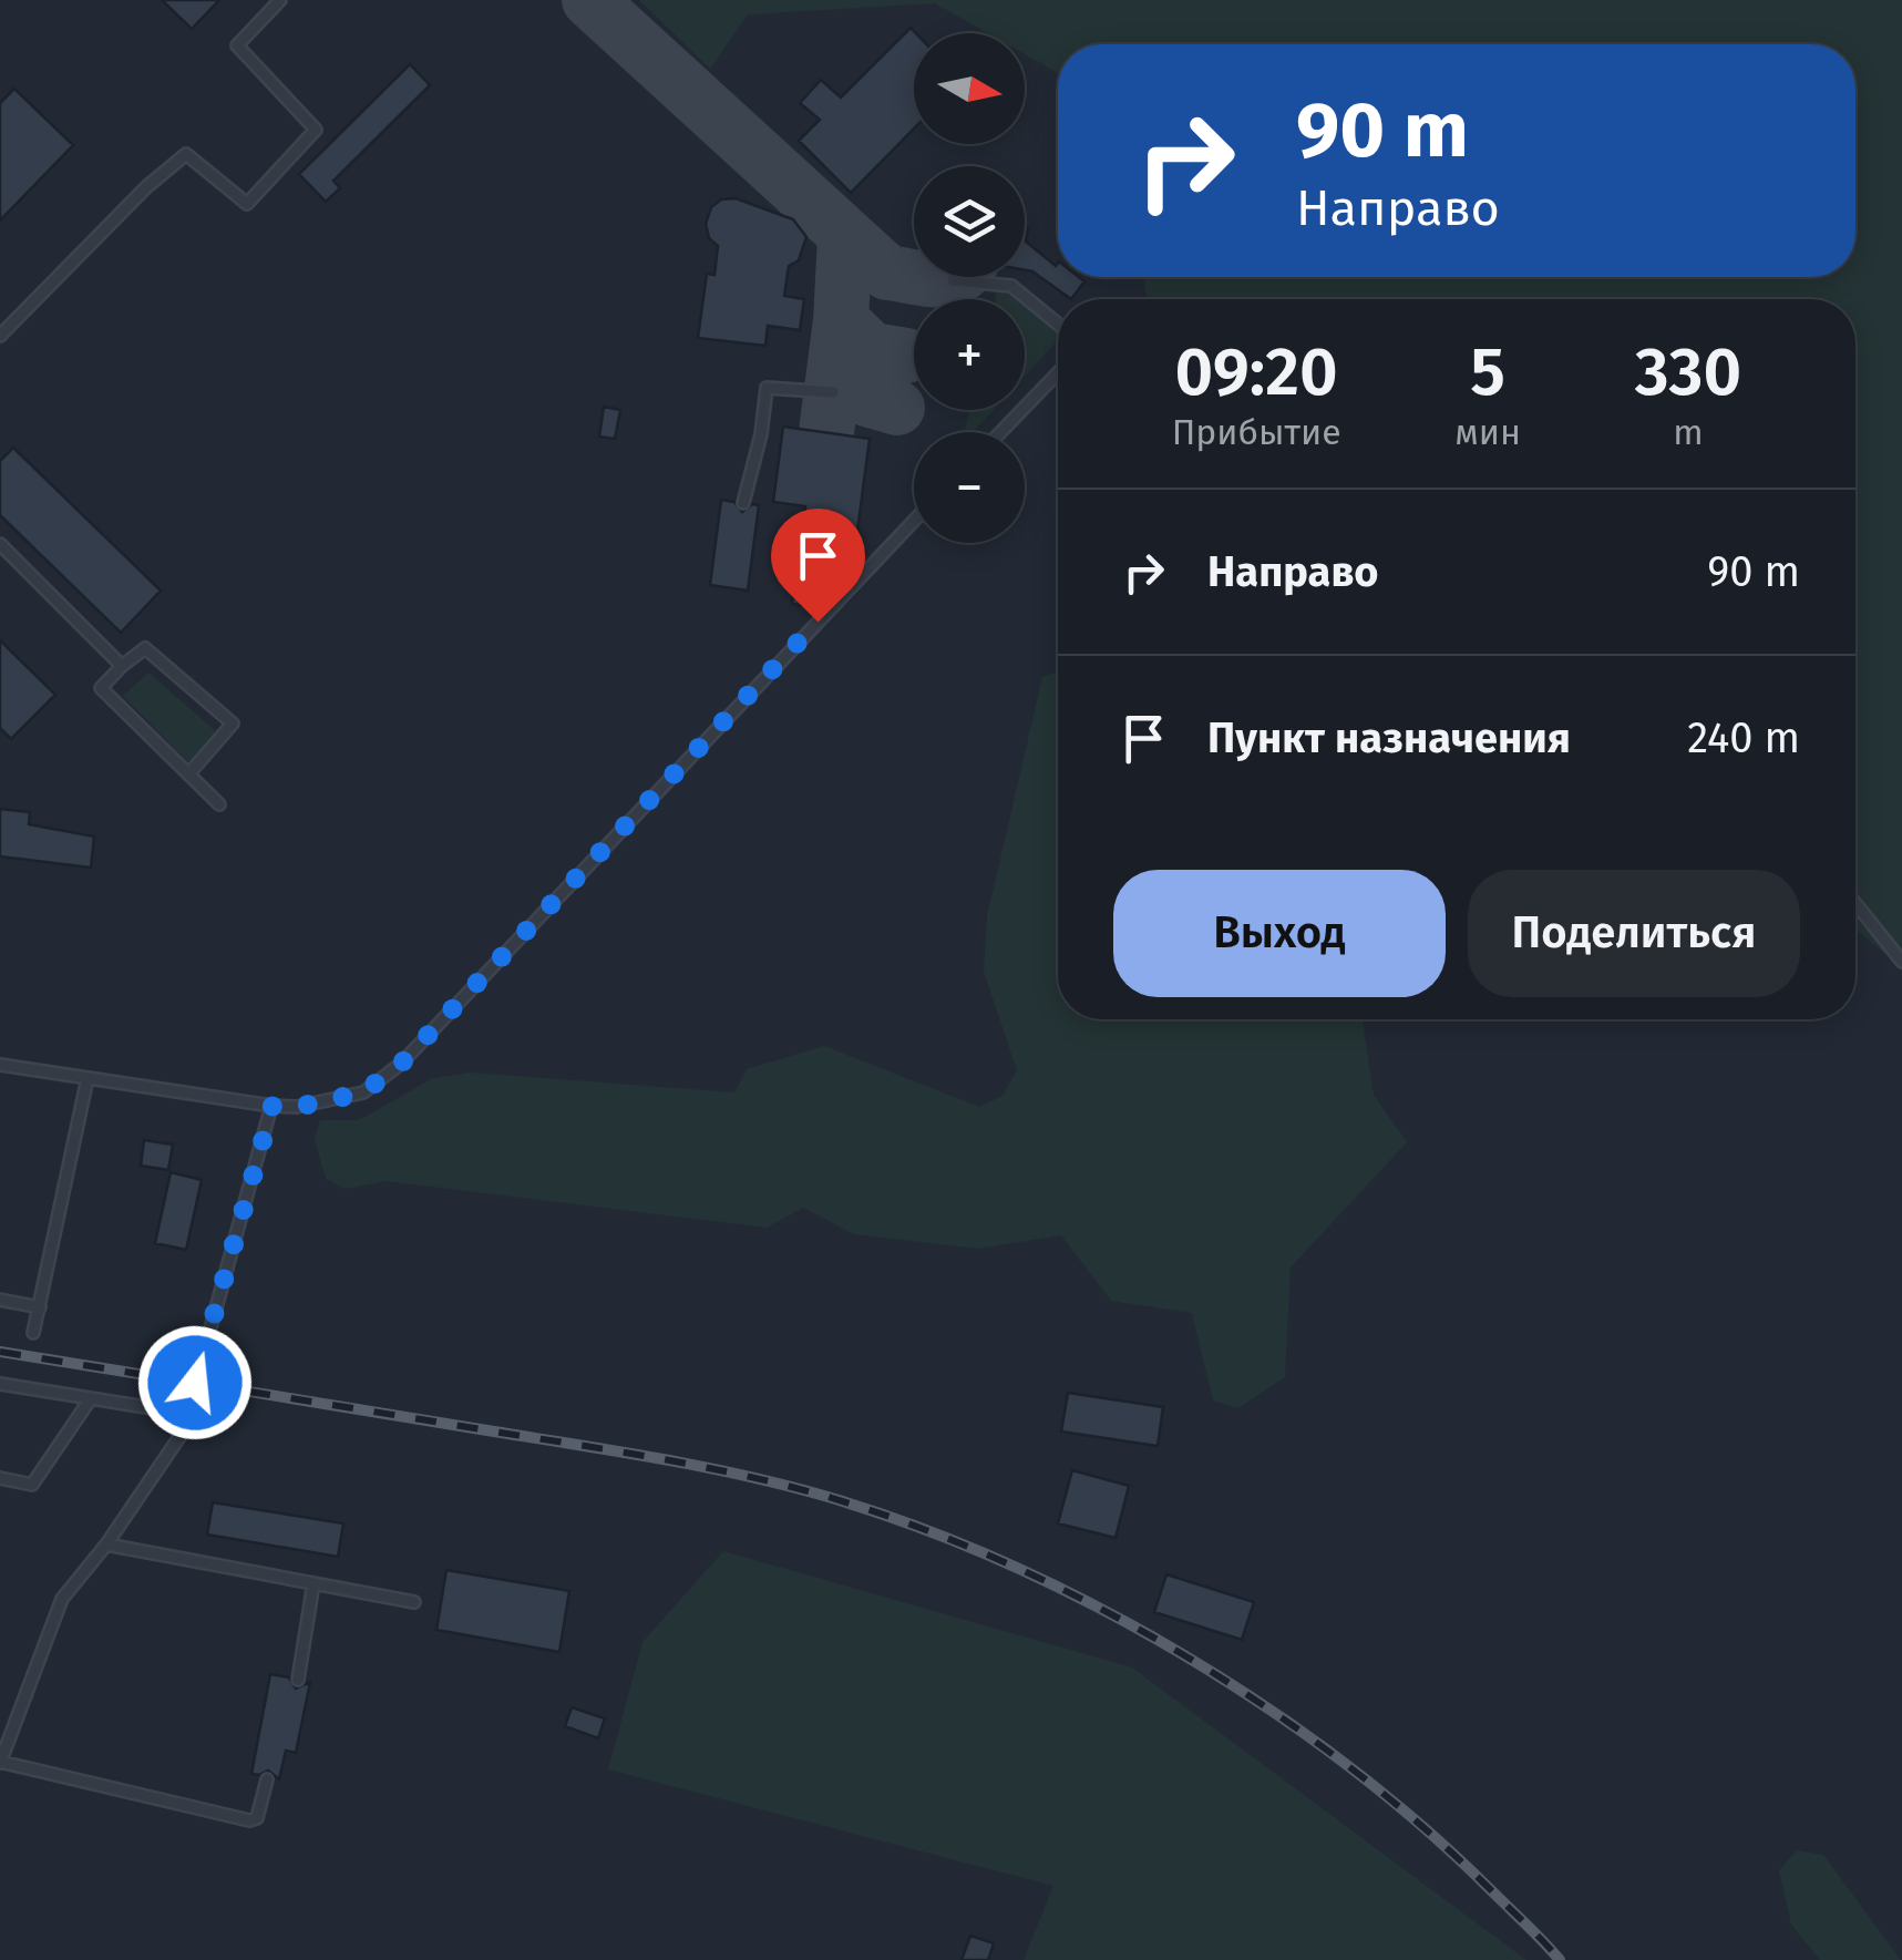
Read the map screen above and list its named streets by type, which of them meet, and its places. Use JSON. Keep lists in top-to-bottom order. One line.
{"north":"right","page":{"map_buttons":["+","−"],"turn":["90 m","Направо"],"eta":["09:20","Прибытие","5","мин","330","m"],"list":[{"name":"Направо","value":"90 m"},{"name":"Пункт назначения","value":"240 m"}],"buttons":["Выход","Поделиться"]}}
